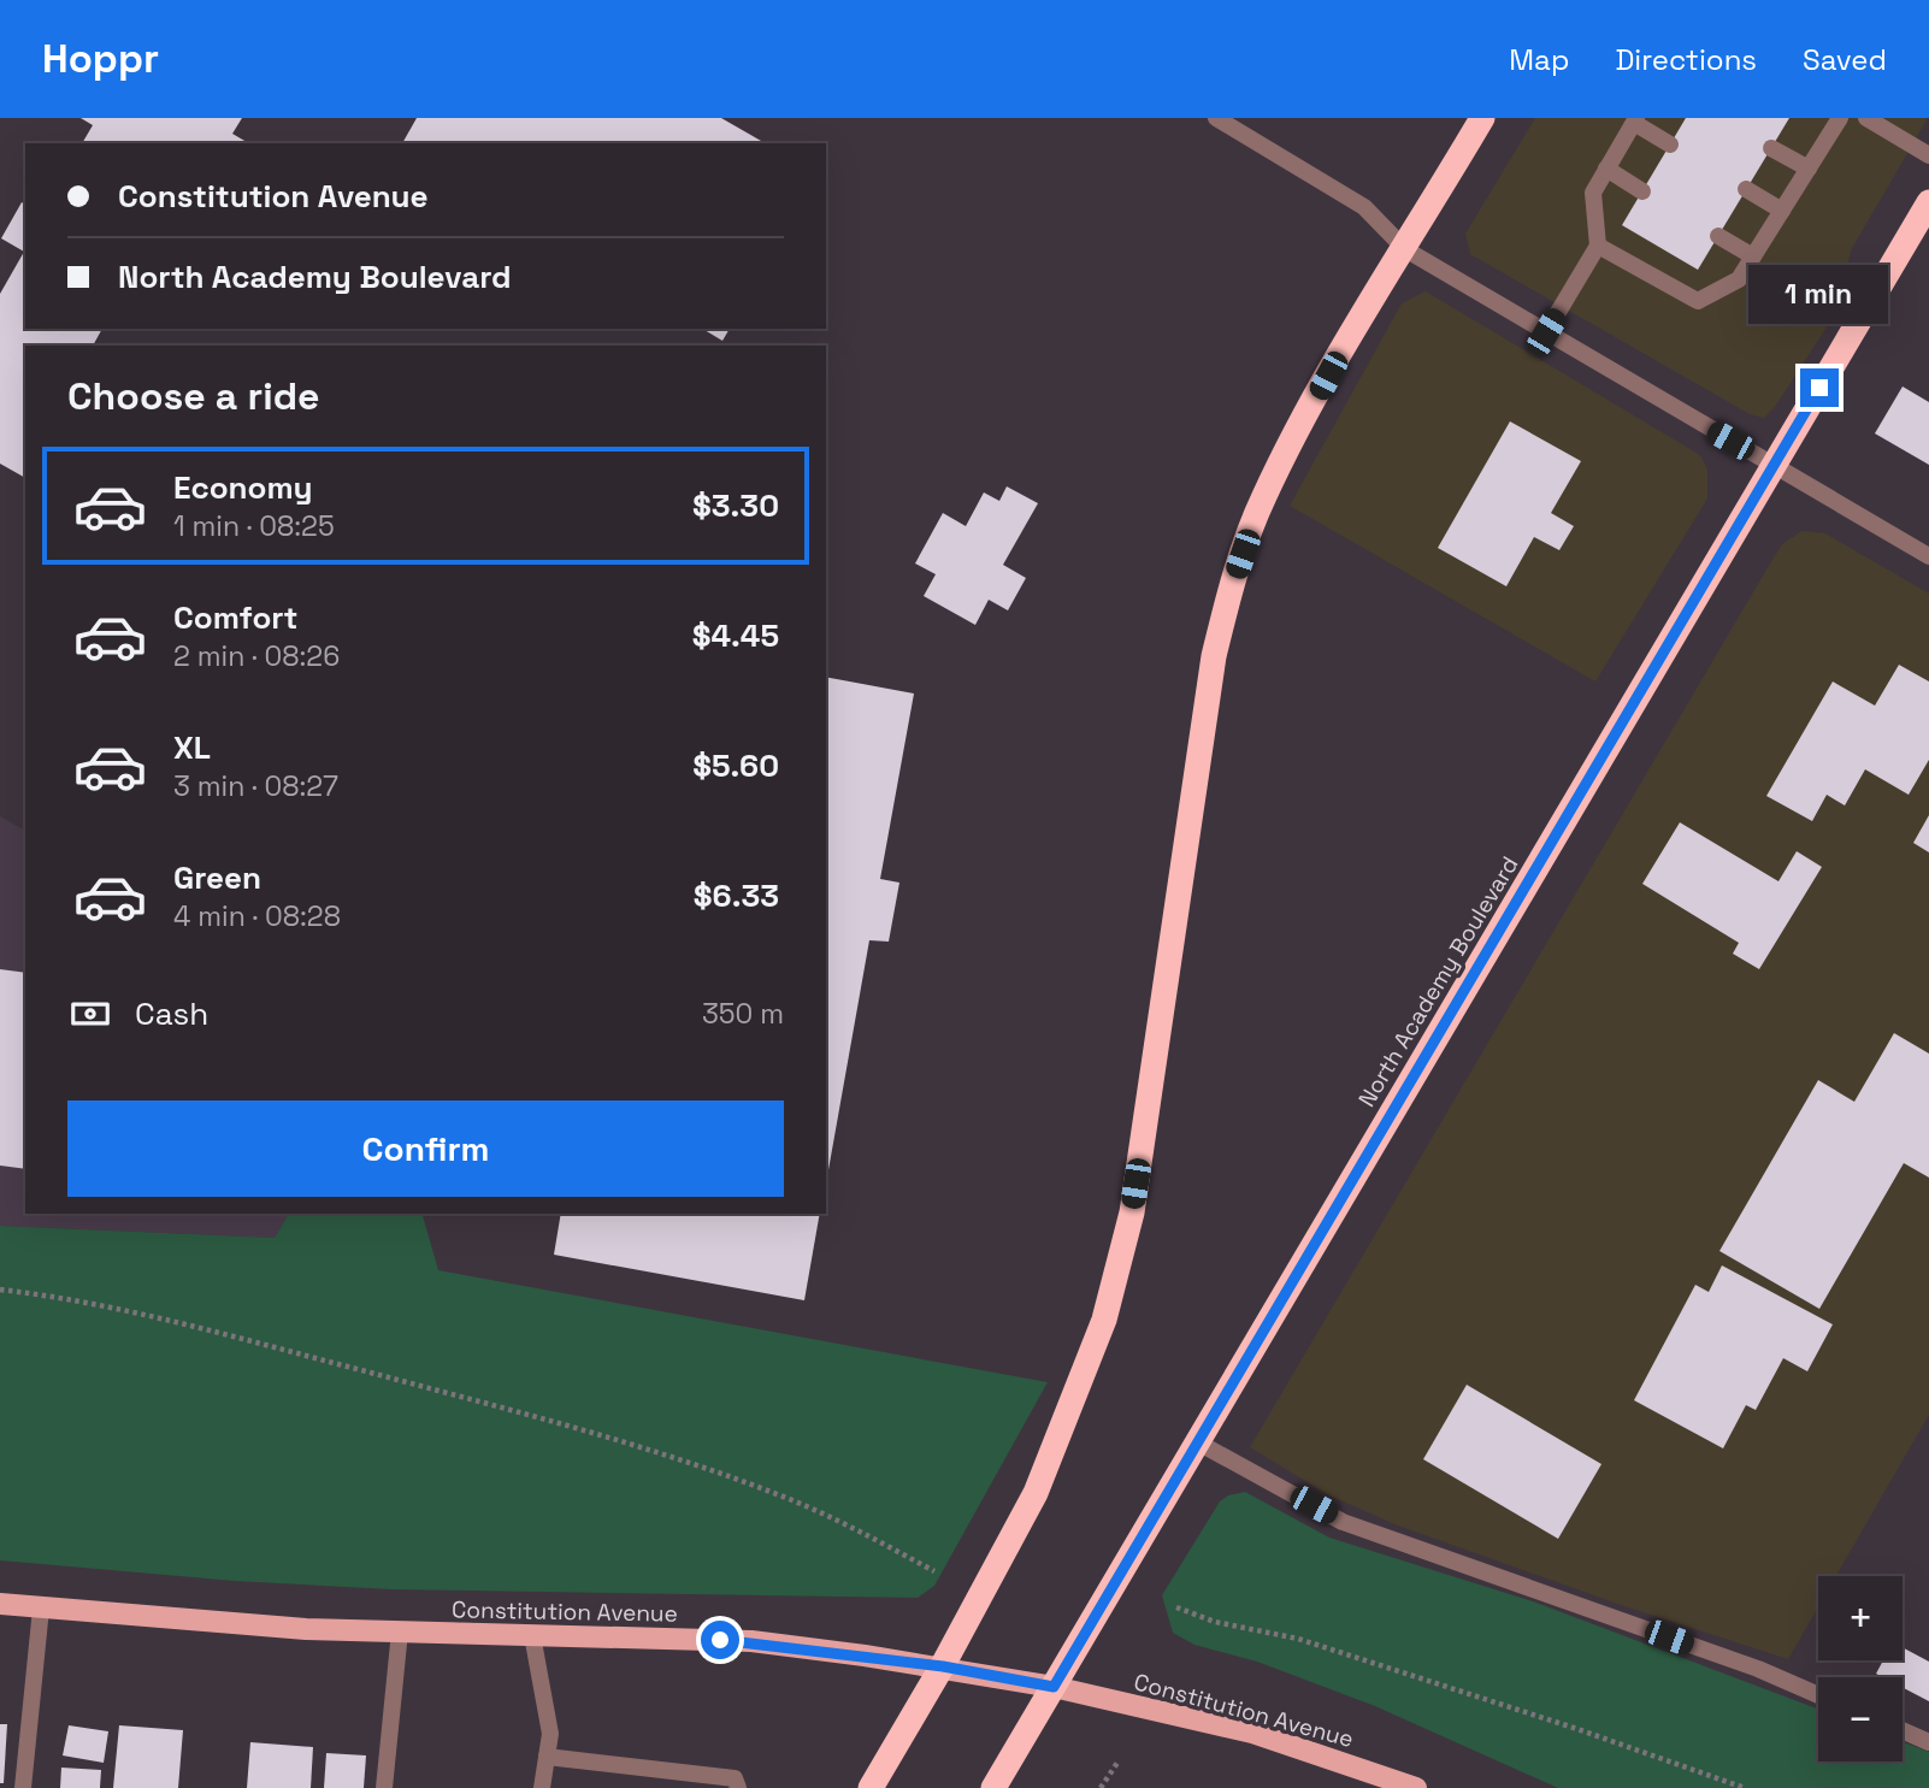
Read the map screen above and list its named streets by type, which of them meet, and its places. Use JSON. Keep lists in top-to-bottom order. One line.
{"streets":{"highway":["North Academy Boulevard"],"main road":["Constitution Avenue"]},"crossings":[["North Academy Boulevard","Constitution Avenue"]],"page":{"header":"Hoppr","nav":["Map","Directions","Saved"],"banner":["Constitution Avenue","North Academy Boulevard"],"bubble":"1 min","heading":"Choose a ride","list":[{"name":"Economy","note":"1 min · 08:25","value":"$3.30"},{"name":"Comfort","note":"2 min · 08:26","value":"$4.45"},{"name":"XL","note":"3 min · 08:27","value":"$5.60"},{"name":"Green","note":"4 min · 08:28","value":"$6.33"}],"pay":["Cash","350 m"],"buttons":"Confirm","map_buttons":["+","−"]}}
